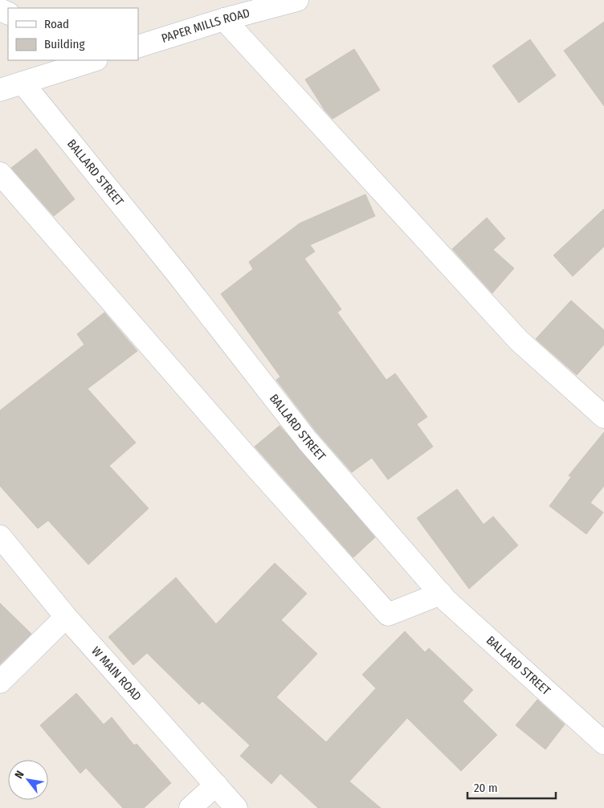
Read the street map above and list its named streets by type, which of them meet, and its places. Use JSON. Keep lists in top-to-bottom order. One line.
{"streets":{"street":["PAPER MILLS ROAD","BALLARD STREET","W MAIN ROAD"]},"legend":["Road","Building"],"scale_bar":"20 m","north":"top left"}
